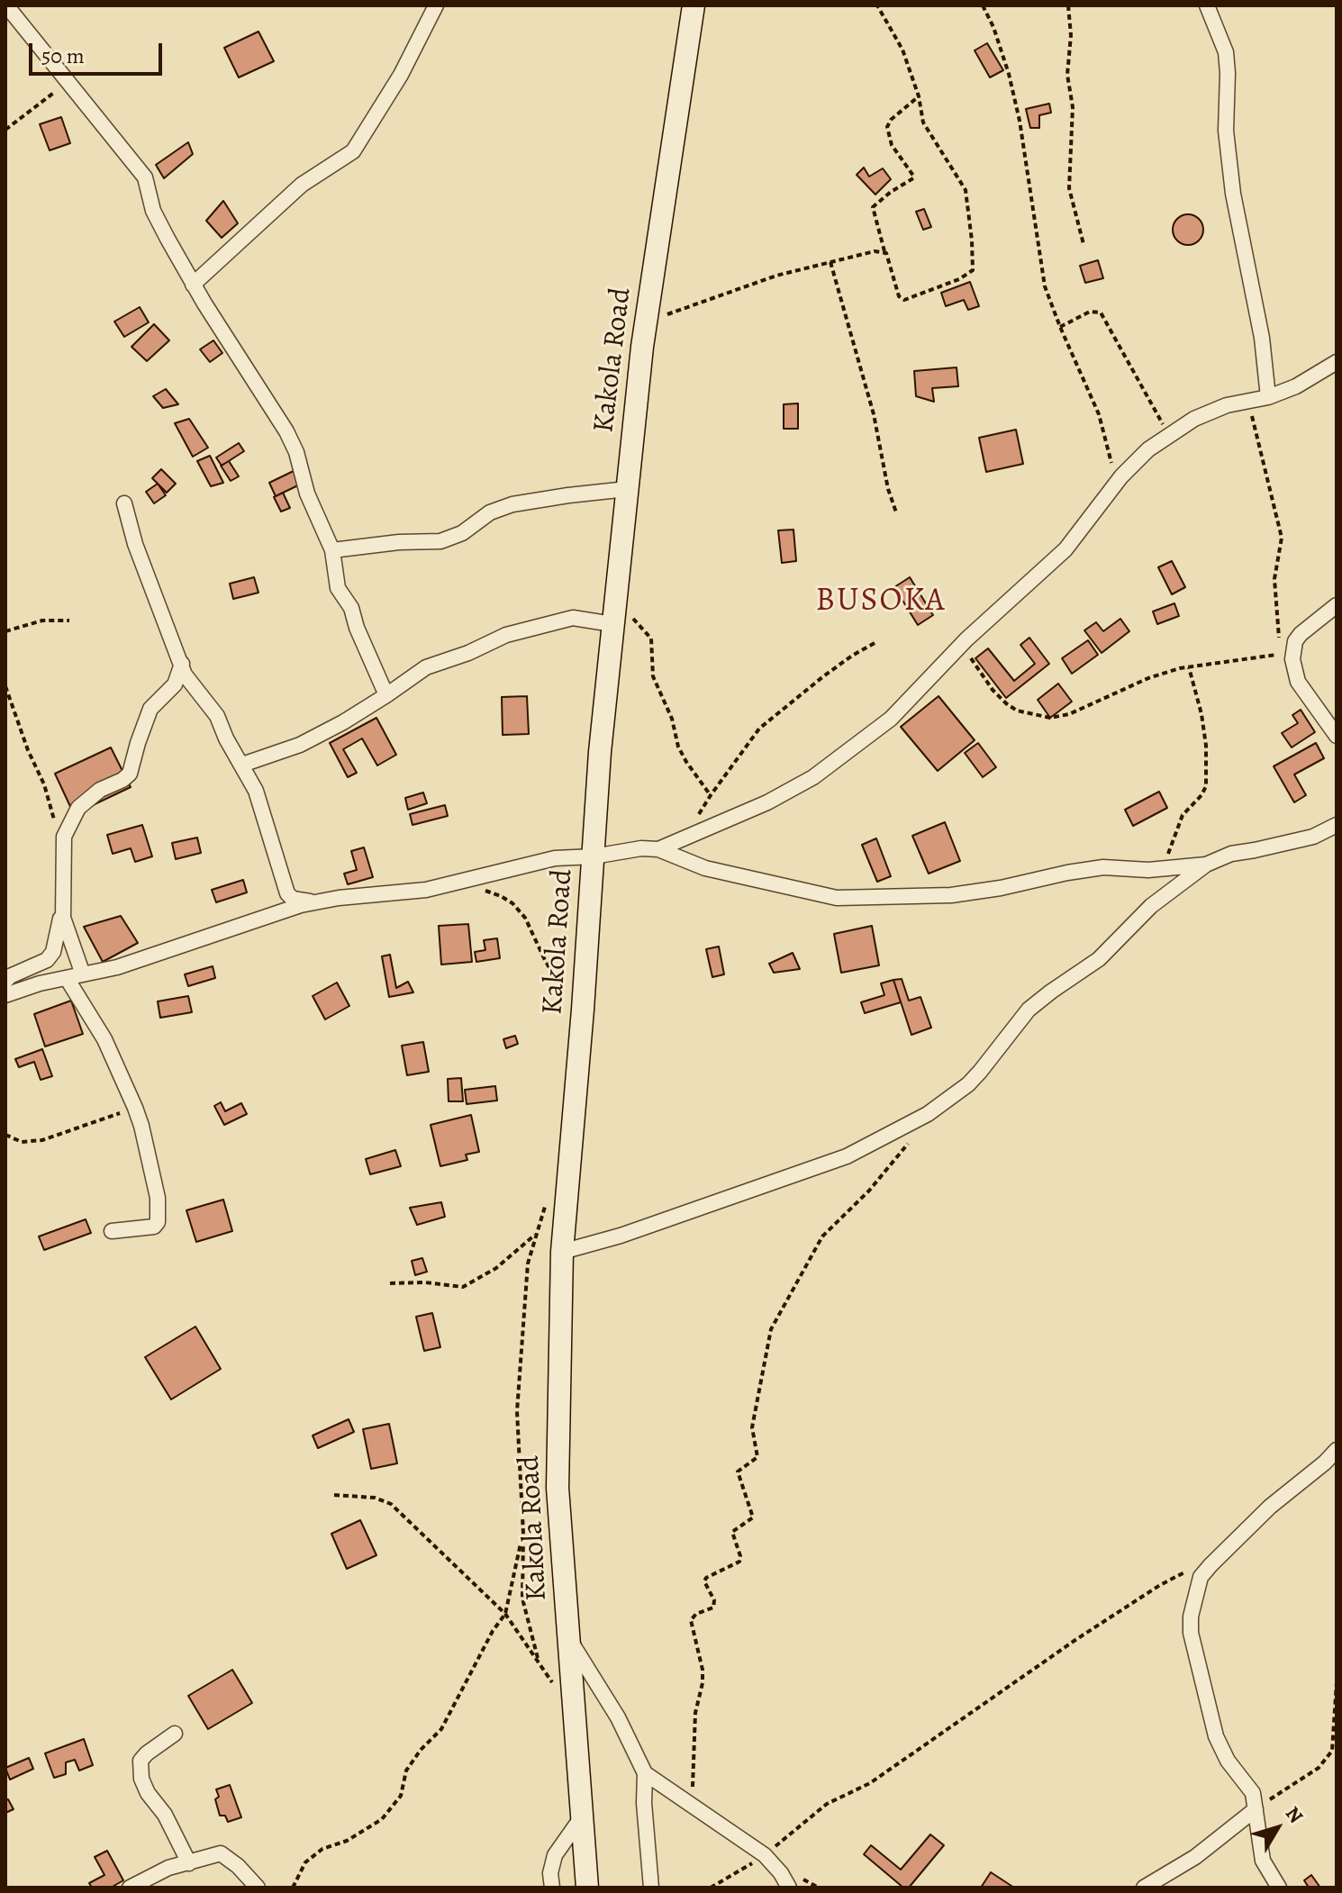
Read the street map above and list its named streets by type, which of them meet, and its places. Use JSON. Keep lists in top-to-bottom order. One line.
{"streets":{"main road":["Kakola Road"]},"districts":["BUSOKA"],"scale_bar":"50 m","north":"top right"}
